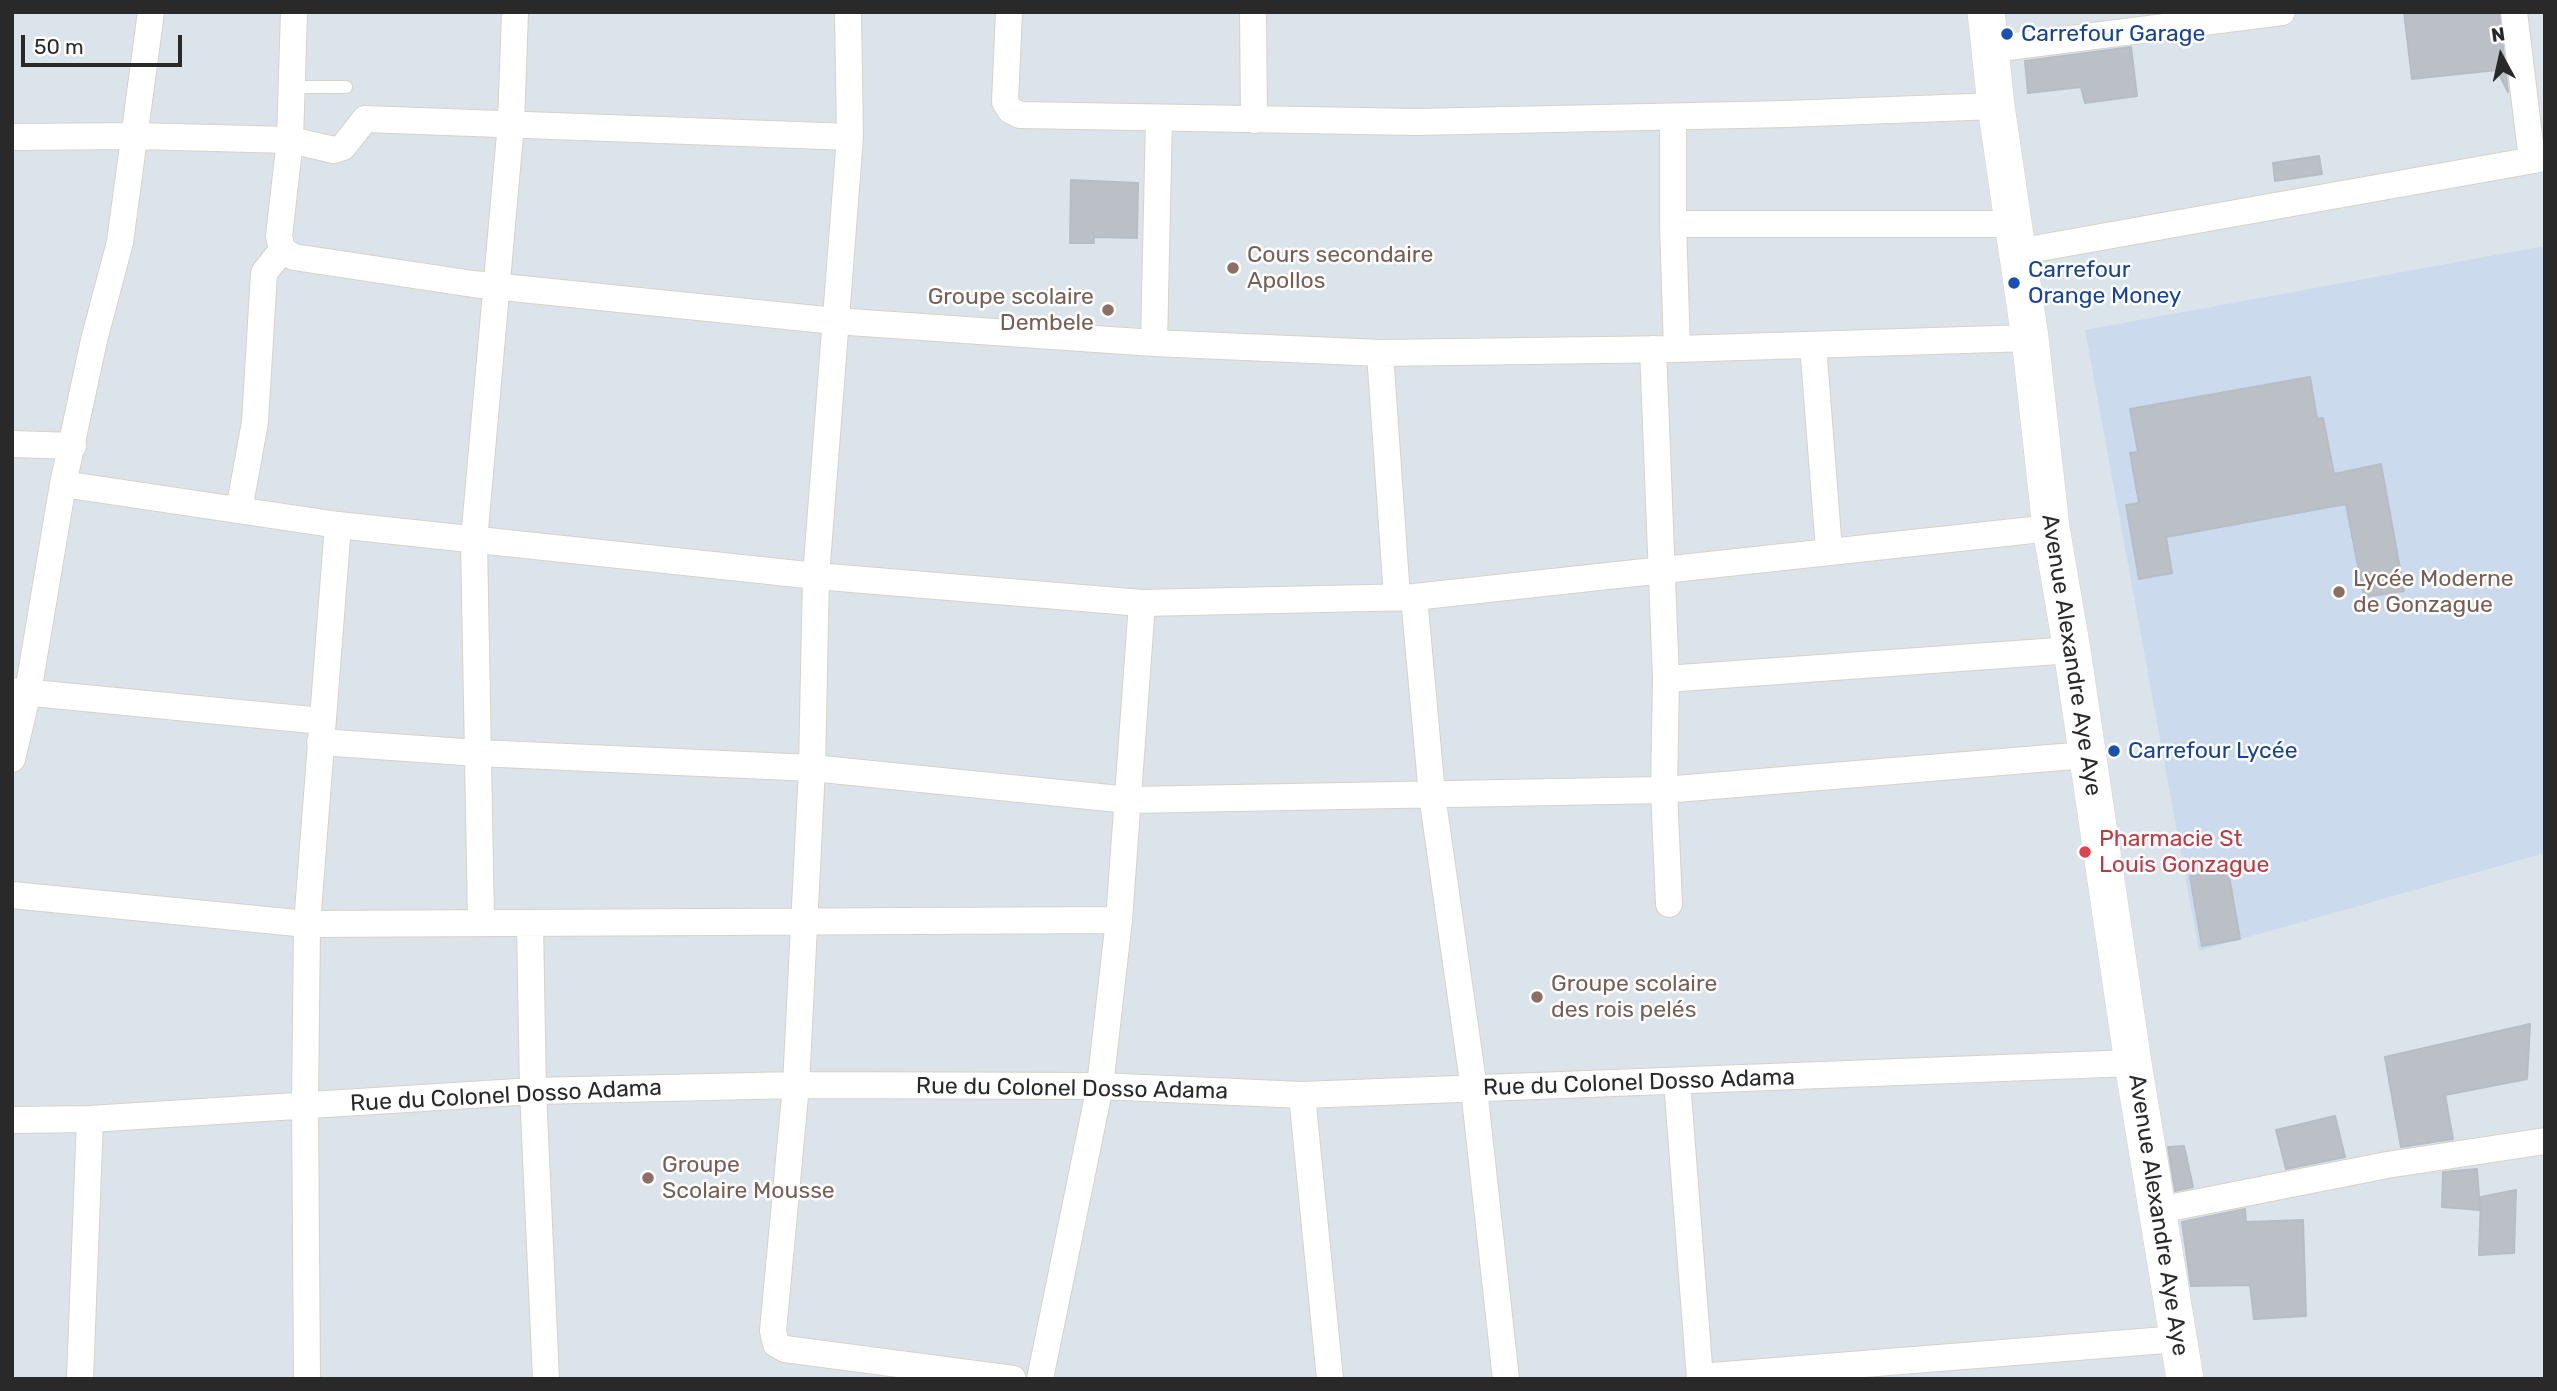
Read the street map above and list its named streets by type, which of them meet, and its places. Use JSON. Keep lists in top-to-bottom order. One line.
{"streets":{"street":["Avenue Alexandre Aye Aye","Rue du Colonel Dosso Adama"]},"crossings":[["Avenue Alexandre Aye Aye","Rue du Colonel Dosso Adama"]],"places":["Carrefour Garage","Cours secondaire Apollos","Carrefour Orange Money","Groupe scolaire Dembele","Lycée Moderne de Gonzague","Carrefour Lycée","Pharmacie St Louis Gonzague","Groupe scolaire des rois pelés","Groupe Scolaire Mousse"],"scale_bar":"50 m","north":"top"}
